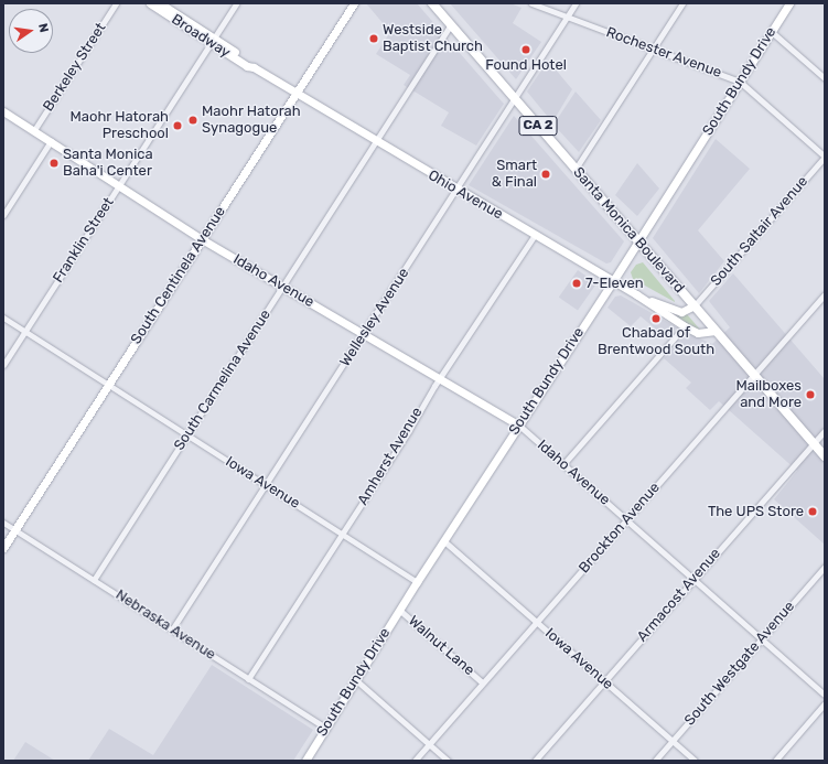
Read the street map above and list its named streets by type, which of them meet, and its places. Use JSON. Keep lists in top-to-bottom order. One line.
{"streets":{"main road":["CA 2","Santa Monica Boulevard"],"street":["Broadway","Rochester Avenue","Berkeley Street","South Bundy Drive","Ohio Avenue","South Saltair Avenue","Franklin Street","South Centinela Avenue","Idaho Avenue","Wellesley Avenue","South Carmelina Avenue","Amherst Avenue","Iowa Avenue","Brockton Avenue","Armacost Avenue","Nebraska Avenue","Walnut Lane","South Westgate Avenue"]},"crossings":[["Broadway","Ohio Avenue"],["Broadway","Franklin Street"],["Broadway","South Centinela Avenue"],["Rochester Avenue","South Bundy Drive"],["Rochester Avenue","South Saltair Avenue"],["Rochester Avenue","Wellesley Avenue"],["Berkeley Street","Idaho Avenue"],["South Bundy Drive","Ohio Avenue"],["South Bundy Drive","Santa Monica Boulevard"],["South Bundy Drive","Idaho Avenue"],["South Bundy Drive","Iowa Avenue"],["South Bundy Drive","Nebraska Avenue"],["South Bundy Drive","Walnut Lane"],["Ohio Avenue","Santa Monica Boulevard"],["Ohio Avenue","South Saltair Avenue"],["Ohio Avenue","South Centinela Avenue"],["Ohio Avenue","Wellesley Avenue"],["Ohio Avenue","South Carmelina Avenue"],["Ohio Avenue","Amherst Avenue"],["Santa Monica Boulevard","South Saltair Avenue"],["Santa Monica Boulevard","Wellesley Avenue"],["Santa Monica Boulevard","South Carmelina Avenue"],["Santa Monica Boulevard","Brockton Avenue"],["Santa Monica Boulevard","Armacost Avenue"],["Franklin Street","Idaho Avenue"],["Franklin Street","Iowa Avenue"],["South Centinela Avenue","Idaho Avenue"],["South Centinela Avenue","Iowa Avenue"],["South Centinela Avenue","Nebraska Avenue"],["Idaho Avenue","Wellesley Avenue"],["Idaho Avenue","South Carmelina Avenue"],["Idaho Avenue","Amherst Avenue"],["Idaho Avenue","Brockton Avenue"],["Idaho Avenue","Armacost Avenue"],["Idaho Avenue","South Westgate Avenue"],["Wellesley Avenue","Iowa Avenue"],["Wellesley Avenue","Nebraska Avenue"],["South Carmelina Avenue","Iowa Avenue"],["South Carmelina Avenue","Nebraska Avenue"],["Amherst Avenue","Iowa Avenue"],["Amherst Avenue","Nebraska Avenue"],["Iowa Avenue","Brockton Avenue"],["Iowa Avenue","Armacost Avenue"],["Iowa Avenue","South Westgate Avenue"],["Brockton Avenue","Walnut Lane"]],"places":["Westside Baptist Church","Found Hotel","Maohr Hatorah Synagogue","Maohr Hatorah Preschool","Santa Monica Baha'i Center","Smart & Final","7-Eleven","Chabad of Brentwood South","Mailboxes and More","The UPS Store"],"north":"right"}
